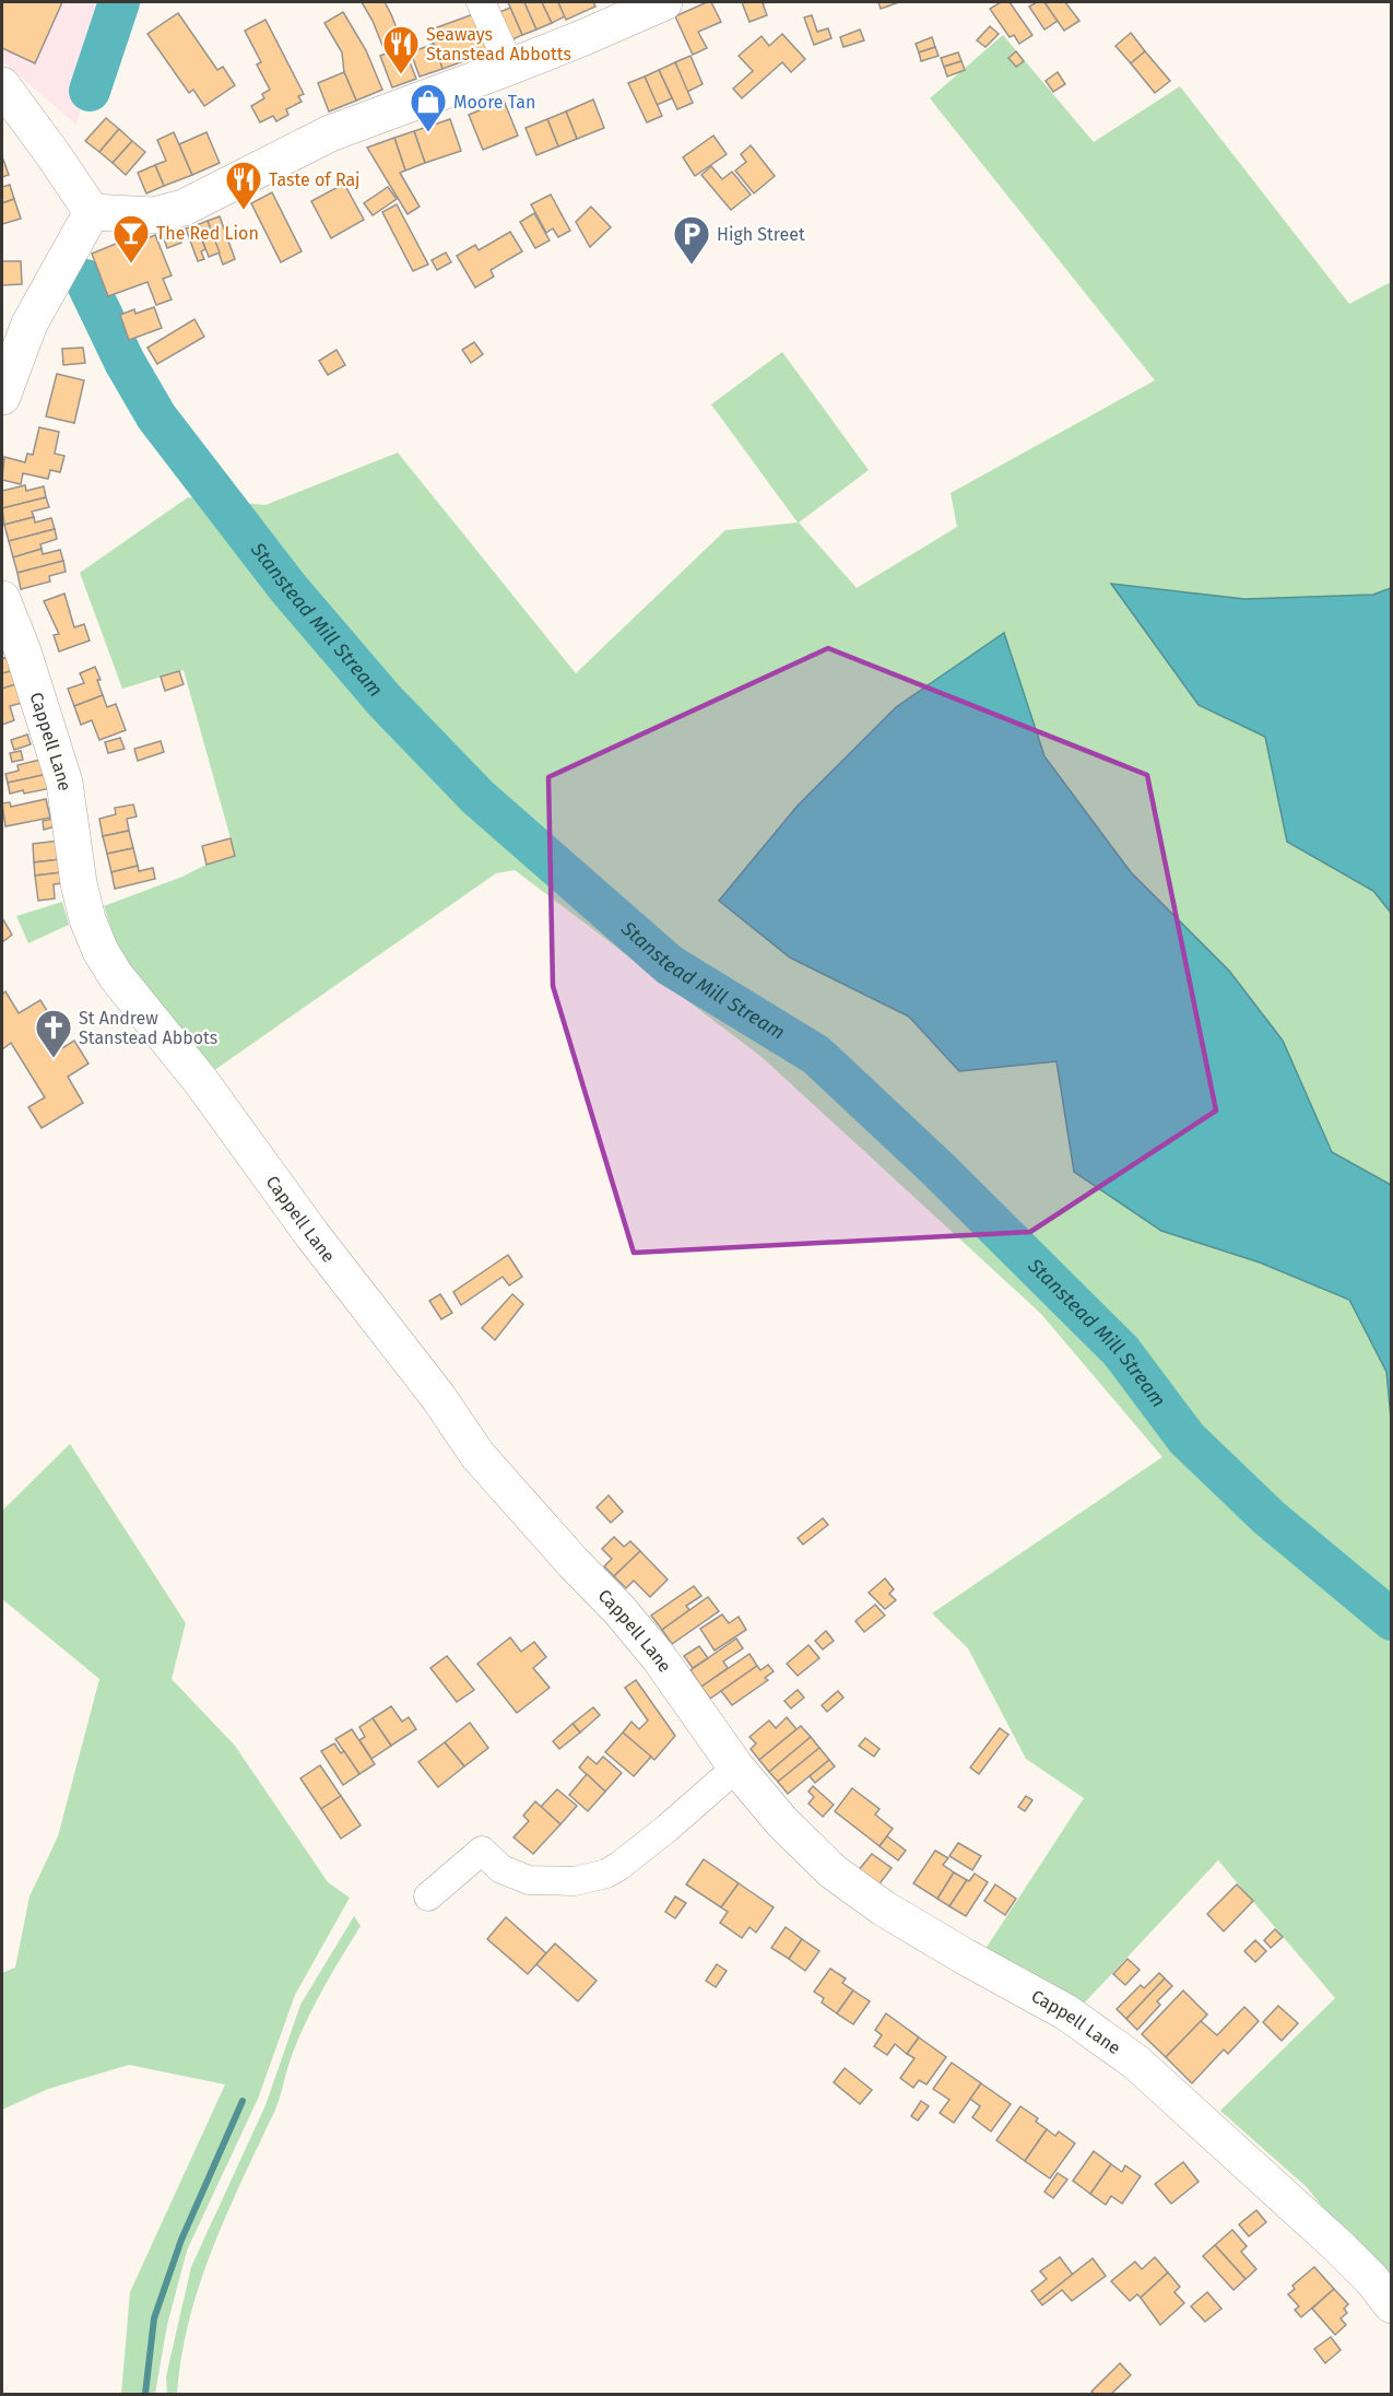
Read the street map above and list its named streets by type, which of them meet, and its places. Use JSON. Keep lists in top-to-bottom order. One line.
{"streets":{"street":["Cappell Lane"]},"water":["Stanstead Mill Stream"],"places":{"restaurant":["Seaways Stanstead Abbotts","Taste of Raj"],"shop":["Moore Tan"],"bar":["The Red Lion"],"parking":["High Street"],"church":["St Andrew Stanstead Abbots"]}}
